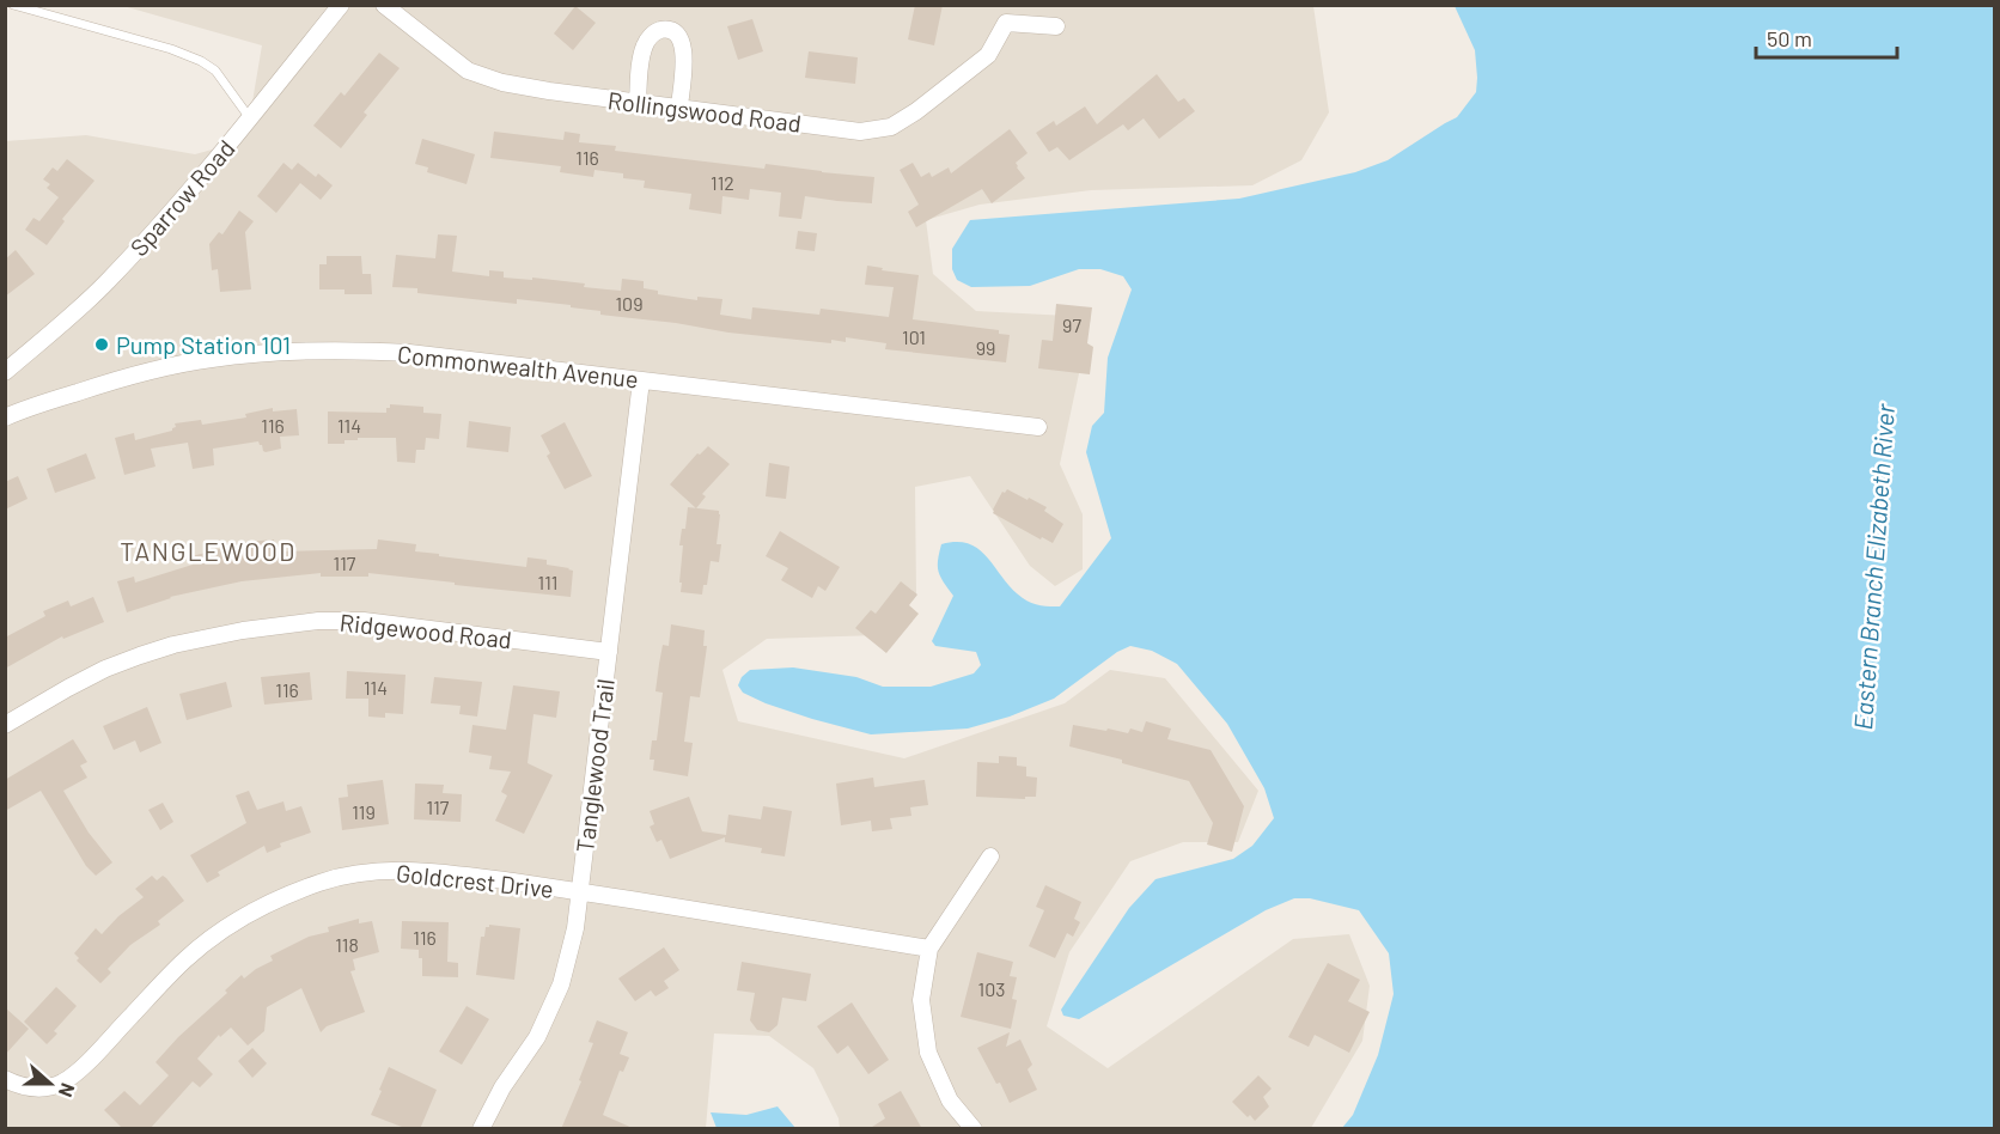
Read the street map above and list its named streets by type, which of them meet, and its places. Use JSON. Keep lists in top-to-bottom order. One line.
{"streets":{"street":["Rollingswood Road","Sparrow Road","Commonwealth Avenue","Ridgewood Road","Tanglewood Trail","Goldcrest Drive"]},"crossings":[["Commonwealth Avenue","Tanglewood Trail"],["Ridgewood Road","Tanglewood Trail"],["Tanglewood Trail","Goldcrest Drive"]],"districts":["TANGLEWOOD"],"water":["Eastern Branch Elizabeth River"],"places":["Pump Station 101"],"house_numbers":["116","112","109","97","101","99","116","114","117","111","114","116","117","119","116","118","103"],"scale_bar":"50 m","north":"right"}
